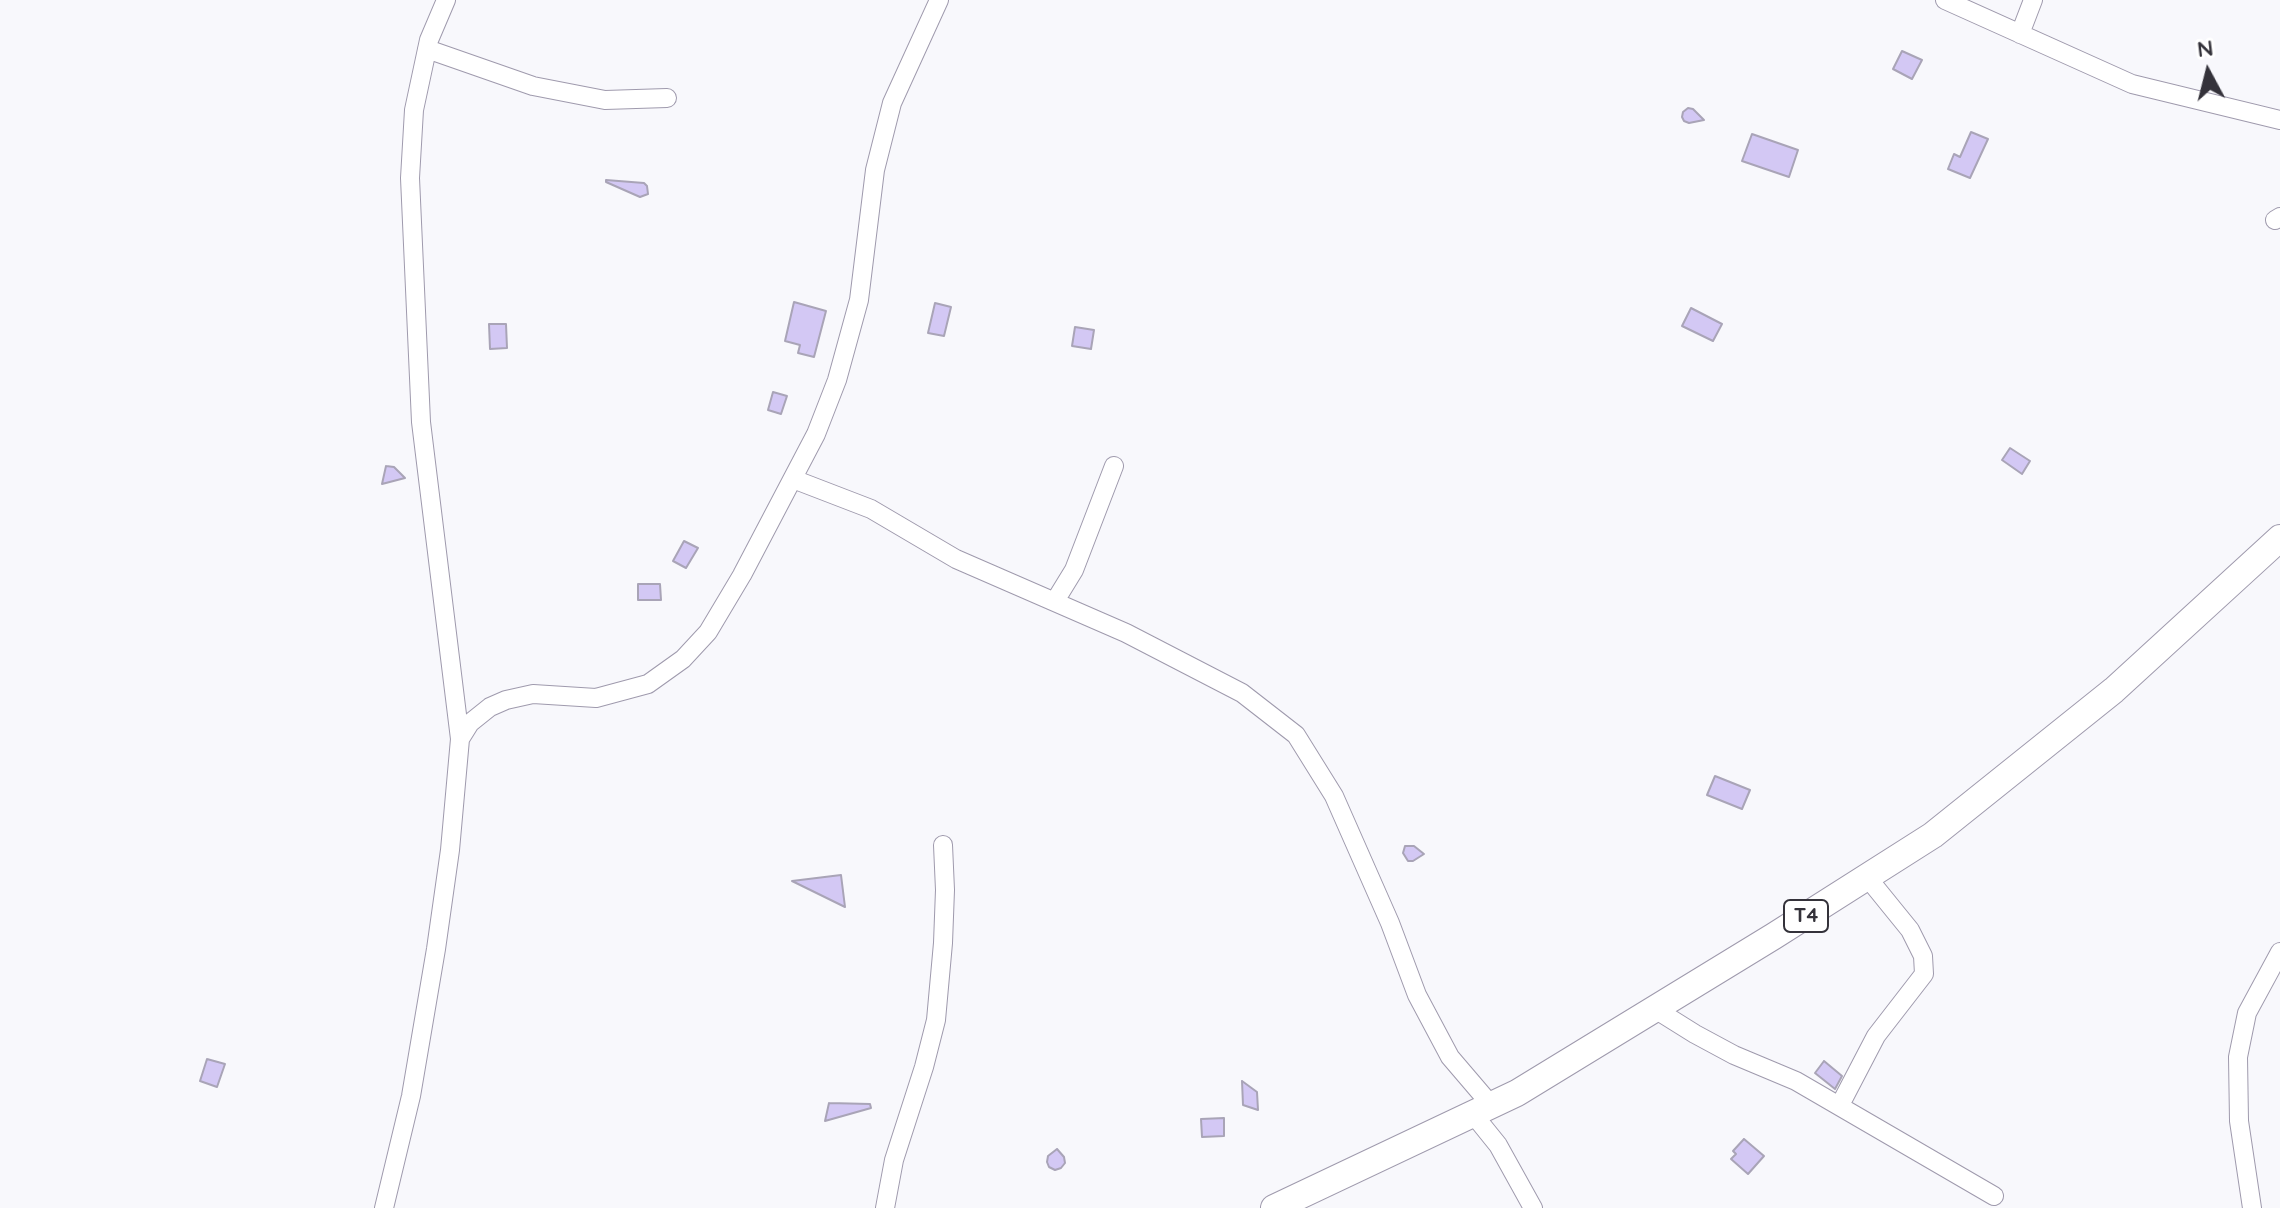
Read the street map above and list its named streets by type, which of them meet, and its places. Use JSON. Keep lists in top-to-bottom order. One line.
{"streets":{"highway":["T4"]},"north":"top"}
